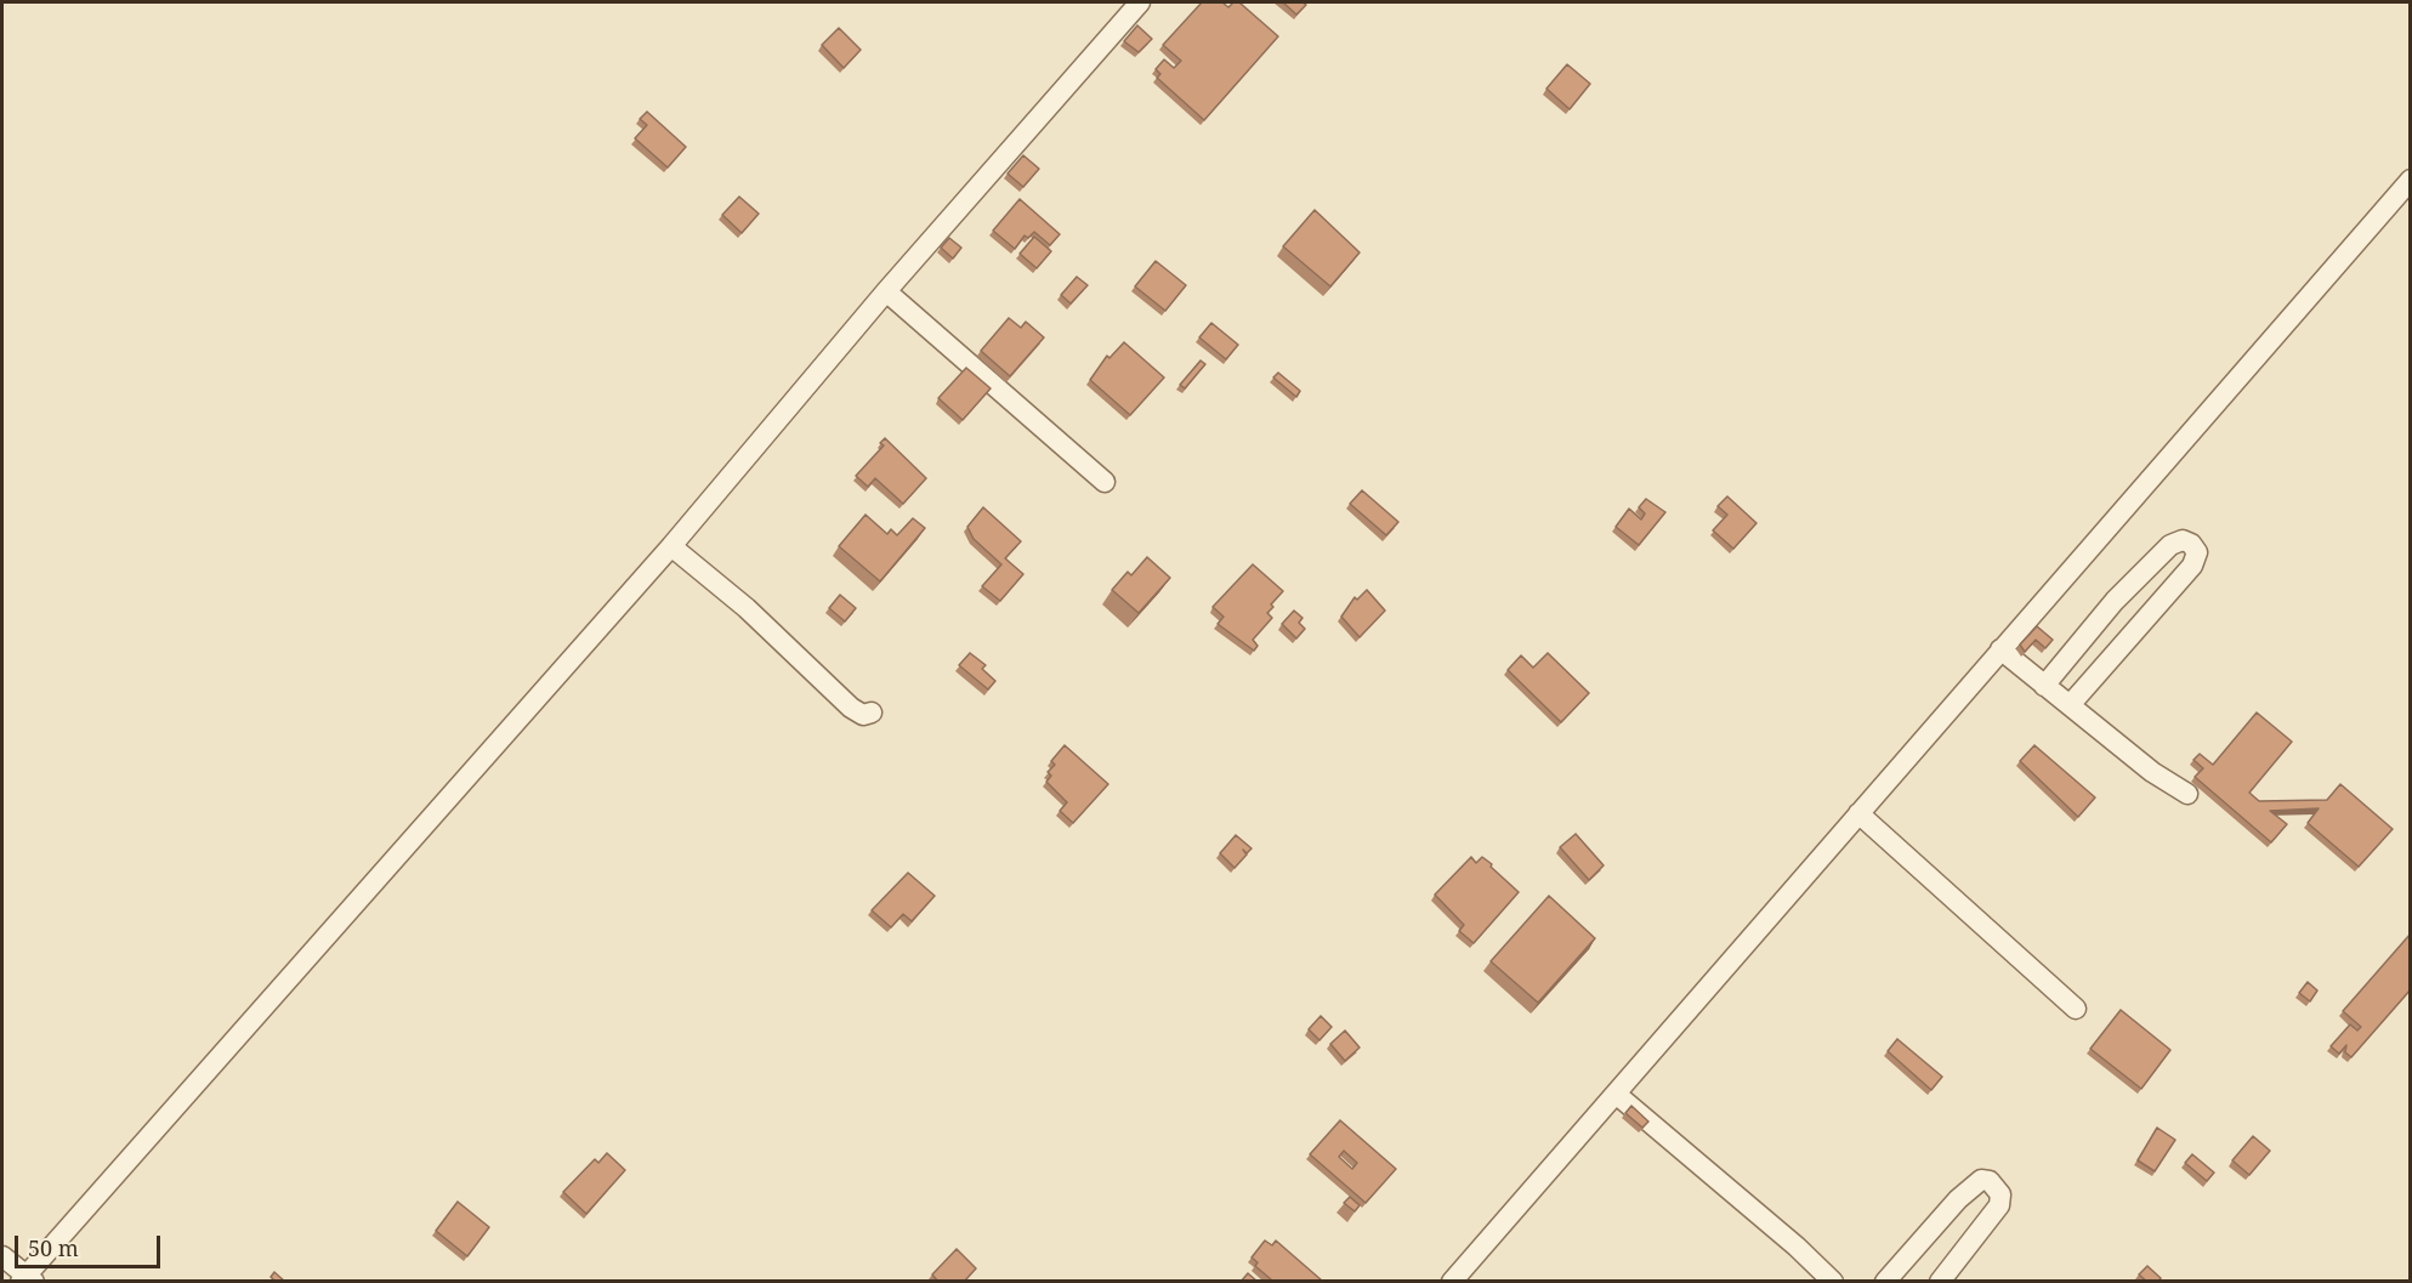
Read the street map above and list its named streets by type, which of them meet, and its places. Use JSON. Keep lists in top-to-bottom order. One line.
{"scale_bar":"50 m"}
